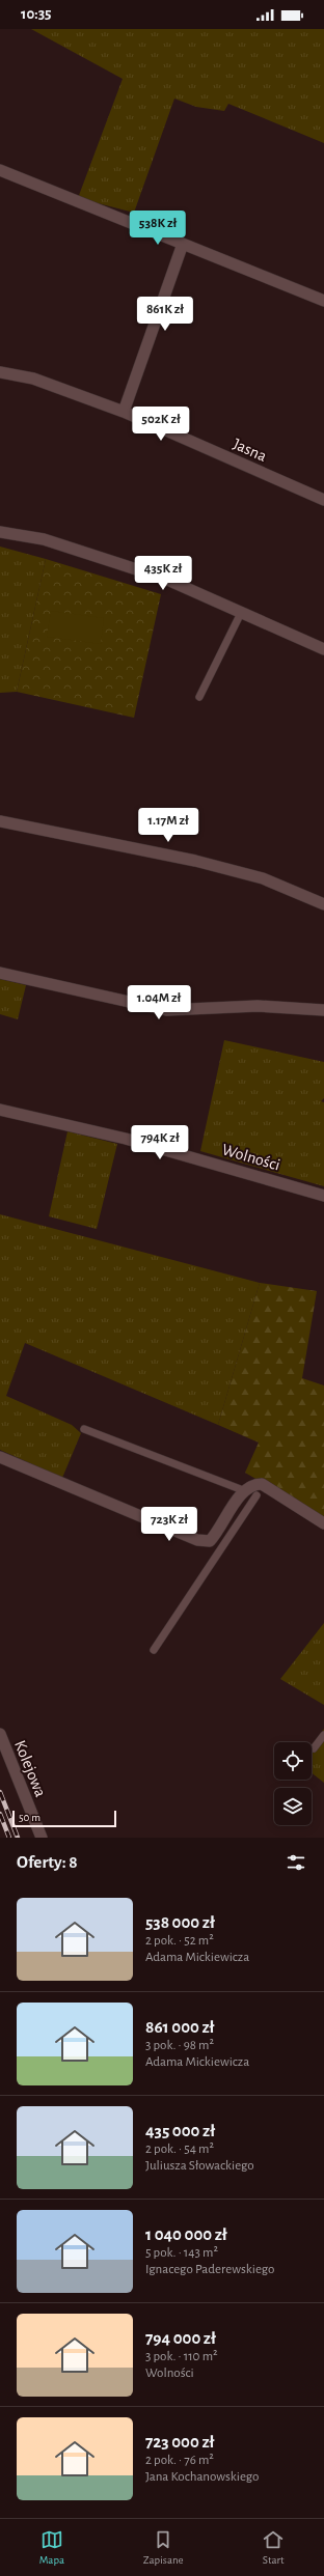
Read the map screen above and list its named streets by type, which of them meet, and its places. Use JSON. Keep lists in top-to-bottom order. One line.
{"streets":{"street":["Jasna","Wolności","Kolejowa"]},"scale_bar":"50 m","page":{"status":"10:35","price":["538K zł","861K zł","502K zł","435K zł","1.17M zł","1.04M zł","794K zł","723K zł"],"scale":"50 m","heading":"Oferty: 8","list":[{"name":"538 000 zł","note":"2 pok. · 52 m² · Adama Mickiewicza"},{"name":"861 000 zł","note":"3 pok. · 98 m² · Adama Mickiewicza"},{"name":"435 000 zł","note":"2 pok. · 54 m² · Juliusza Słowackiego"},{"name":"1 040 000 zł","note":"5 pok. · 143 m² · Ignacego Paderewskiego"},{"name":"794 000 zł","note":"3 pok. · 110 m² · Wolności"},{"name":"723 000 zł","note":"2 pok. · 76 m² · Jana Kochanowskiego"}],"tabs":["Mapa","Zapisane","Start"]}}
